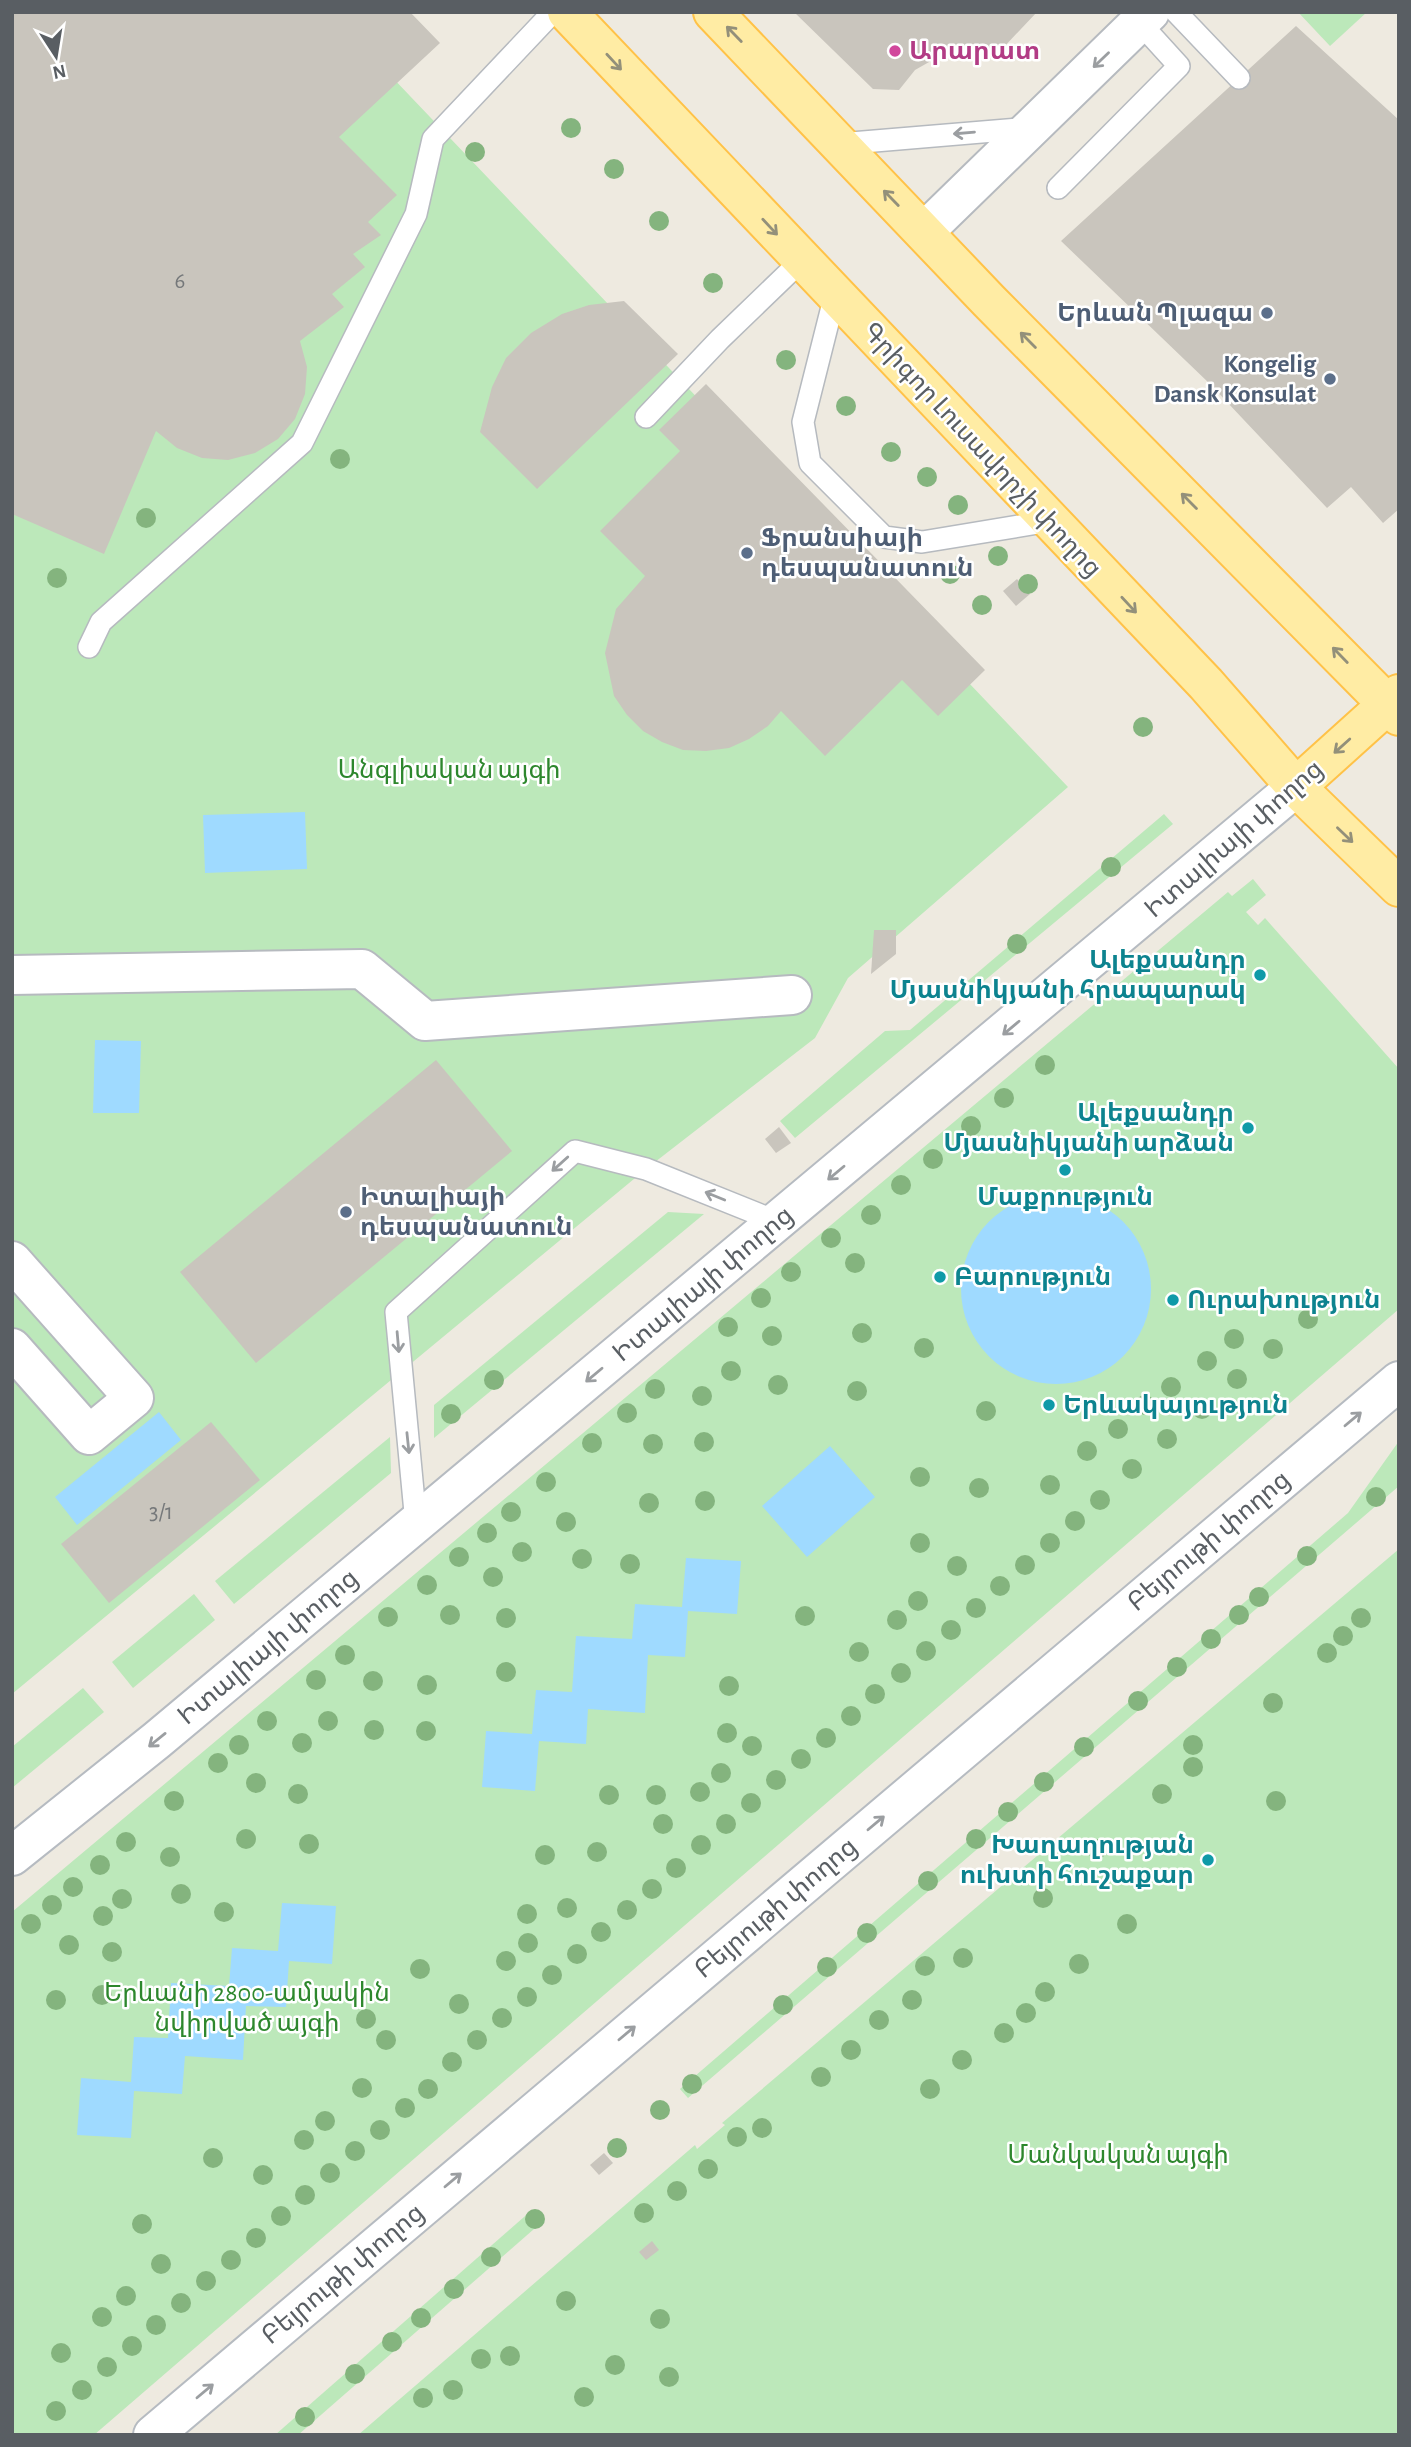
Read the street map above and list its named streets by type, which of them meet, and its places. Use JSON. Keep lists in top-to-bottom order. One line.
{"streets":{"main road":["Գրիգոր Լուսավորչի փողոց","Իտալիայի փողոց","Բեյրութի փողոց"]},"crossings":[["Գրիգոր Լուսավորչի փողոց","Իտալիայի փողոց"]],"one_way":["Իտալիայի փողոց","Բեյրութի փողոց"],"parks":["Անգլիական այգի","Երևանի 2800-ամյակին նվիրված այգի","Մանկական այգի"],"places":["Արարատ","Երևան Պլազա","Kongelig Dansk Konsulat","Ֆրանսիայի դեսպանատուն","Ալեքսանդր Մյասնիկյանի հրապարակ","Ալեքսանդր Մյասնիկյանի արձան","Մաքրություն","Իտալիայի դեսպանատուն","Բարություն","Ուրախություն","Երևակայություն","Խաղաղության ուխտի հուշաքար"],"house_numbers":["6","3/1"],"north":"bottom"}
